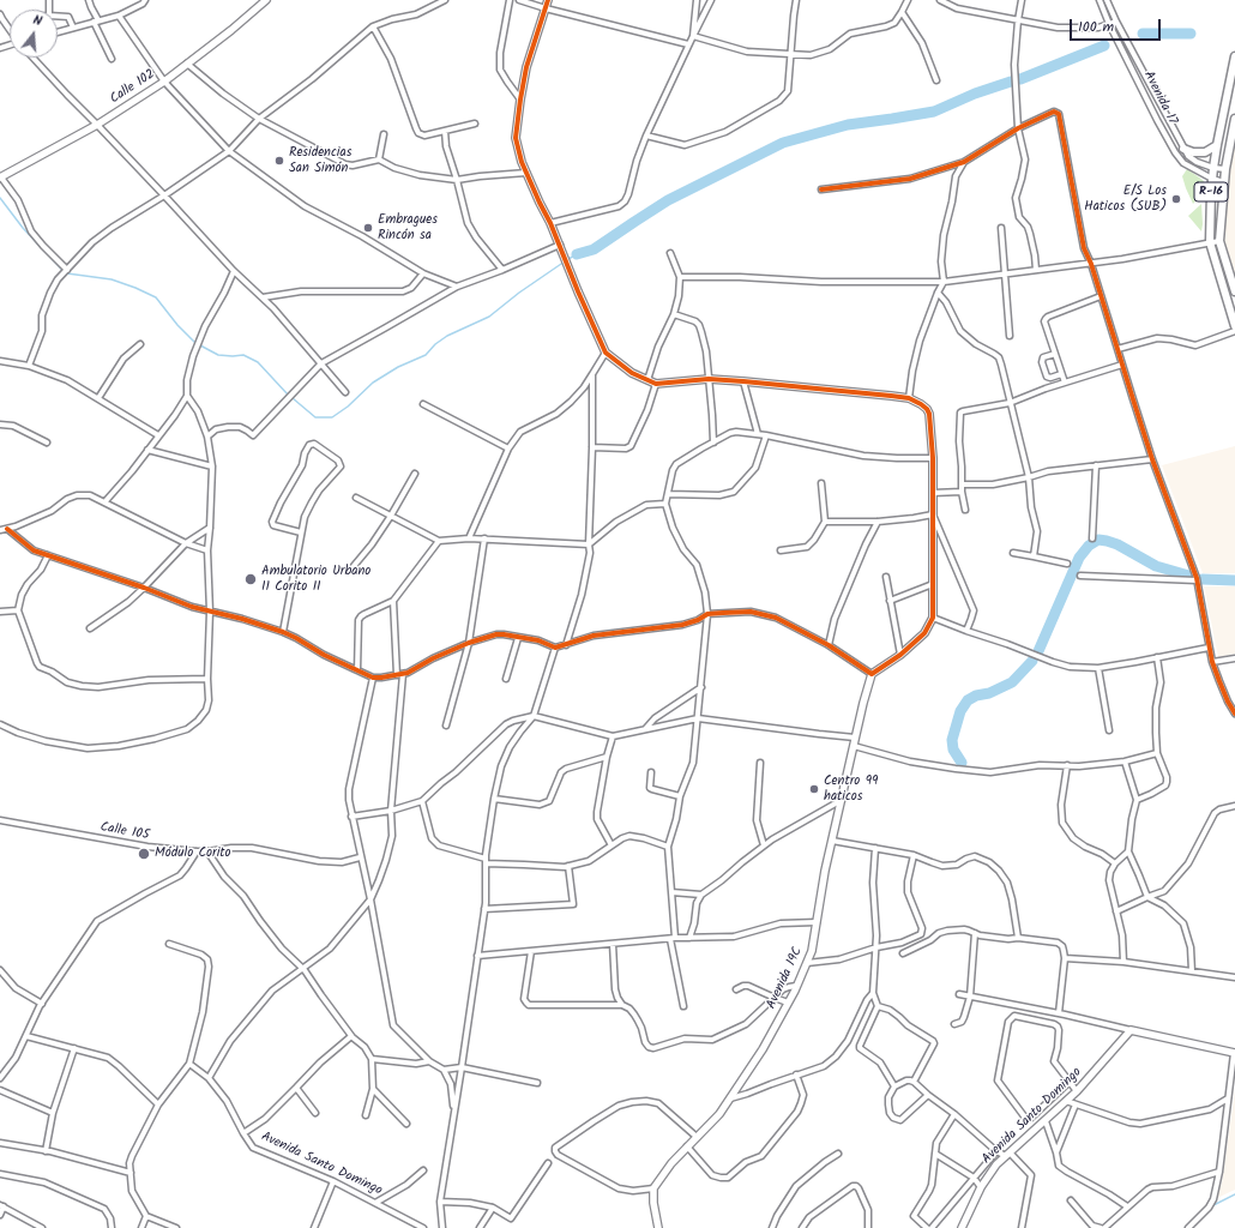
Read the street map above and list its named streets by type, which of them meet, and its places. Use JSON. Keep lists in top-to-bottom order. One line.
{"streets":{"main road":["R-16"],"street":["Calle 102","Avenida 17","Calle 105","Avenida 19C","Avenida Santo Domingo"]},"crossings":[["Avenida 17","R-16"]],"places":["Residencias San Simón","E/S Los Haticos (SUB)","Embragues Rincón sa","Ambulatorio Urbano II Corito II","Centro 99 haticos","Módulo Corito"],"scale_bar":"100 m","north":"top"}
